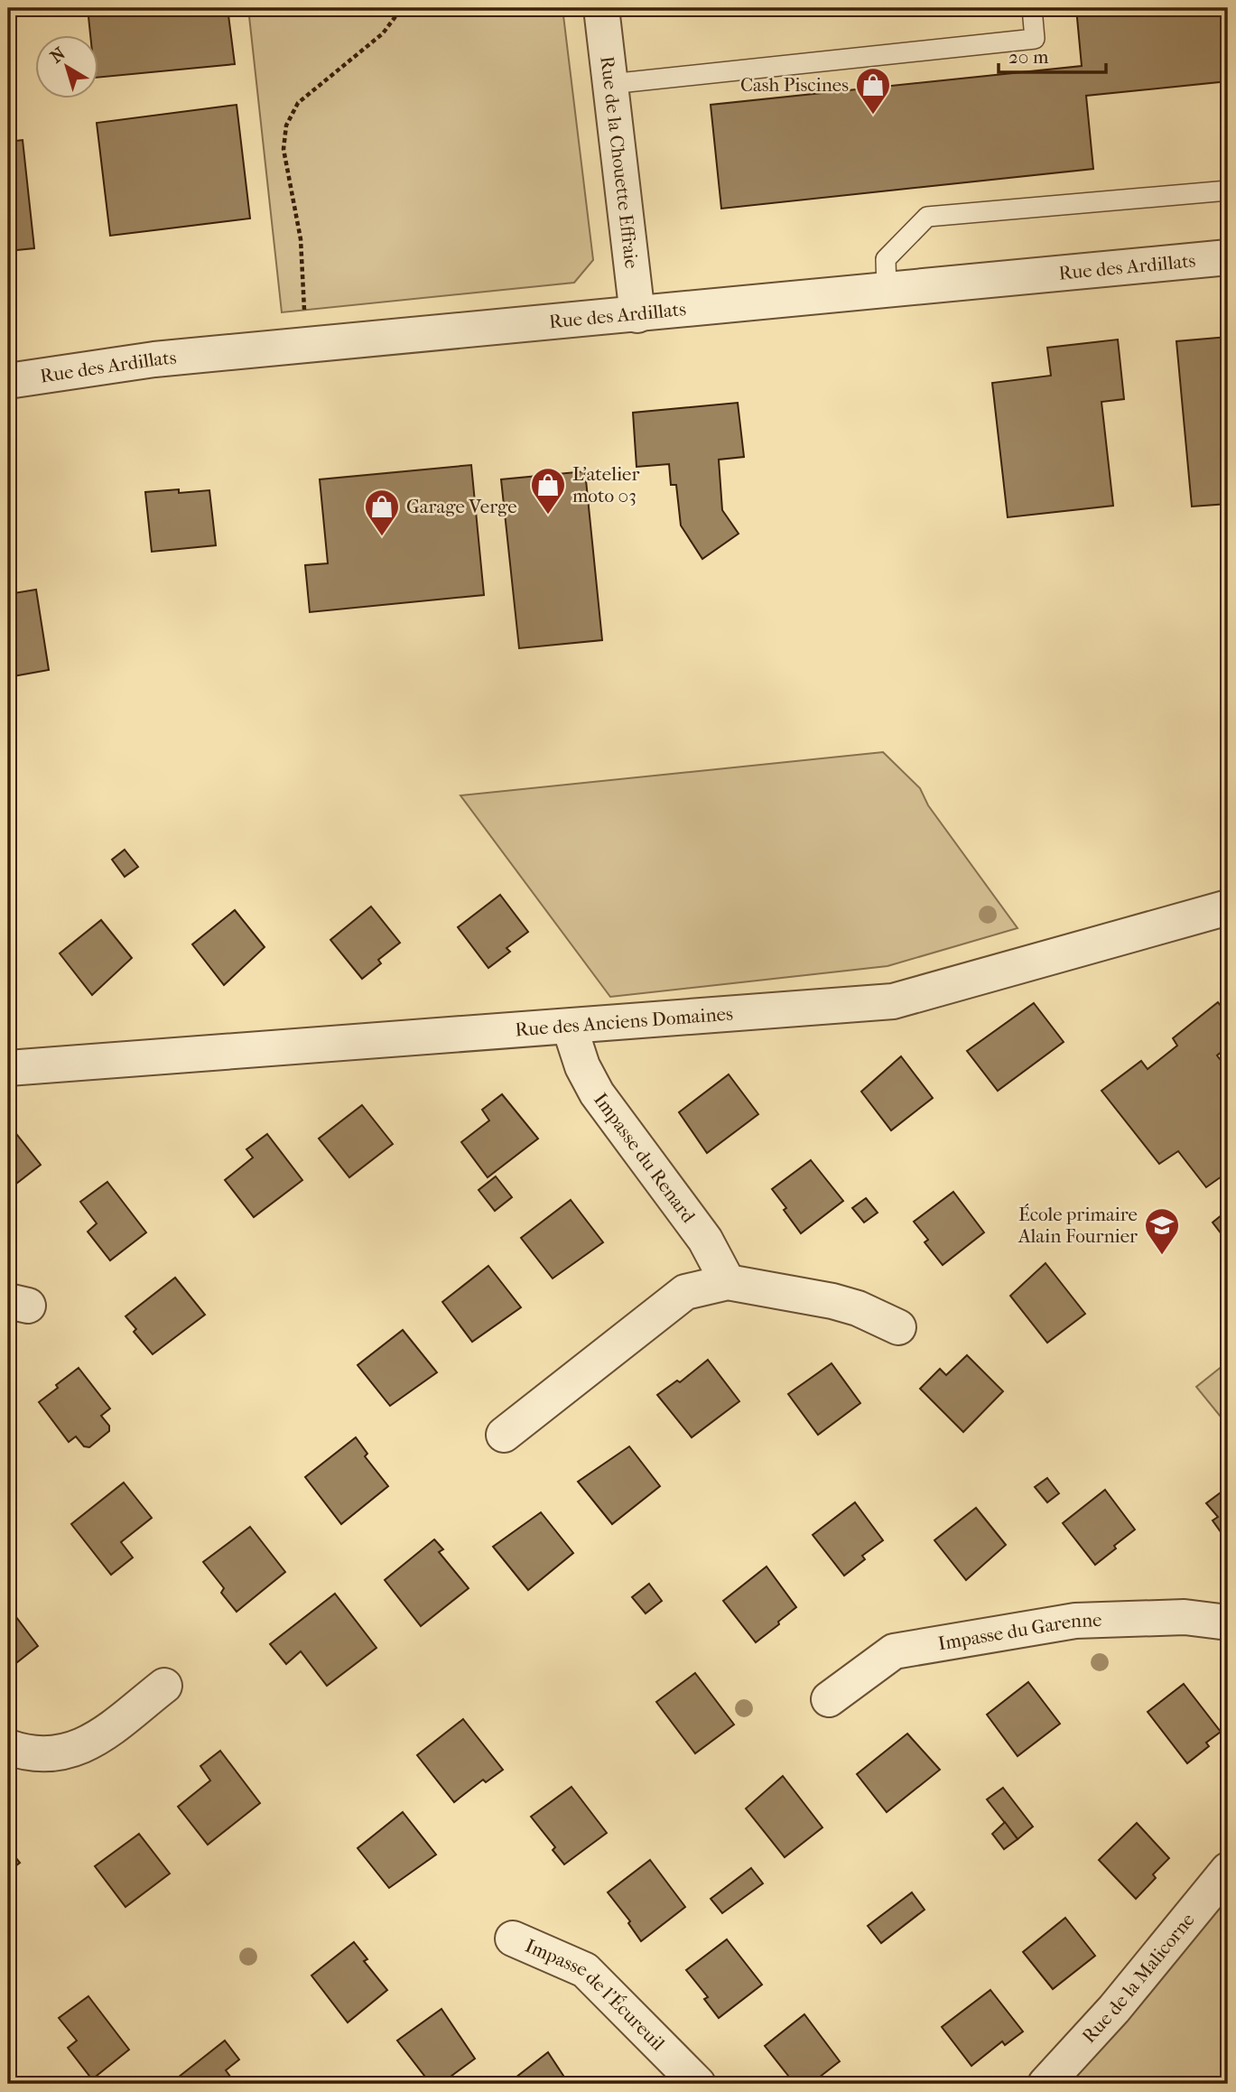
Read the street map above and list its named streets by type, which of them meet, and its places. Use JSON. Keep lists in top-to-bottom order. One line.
{"streets":{"street":["Rue de la Chouette Effraie","Rue des Ardillats","Rue des Anciens Domaines","Impasse du Renard","Impasse du Garenne","Rue de la Malicorne","Impasse de l'Écureuil"]},"crossings":[["Rue de la Chouette Effraie","Rue des Ardillats"],["Rue des Anciens Domaines","Impasse du Renard"]],"places":{"shop":["Cash Piscines","L'atelier moto 03","Garage Verge"],"school or university":["École primaire Alain Fournier"]},"scale_bar":"20 m","north":"top left"}
